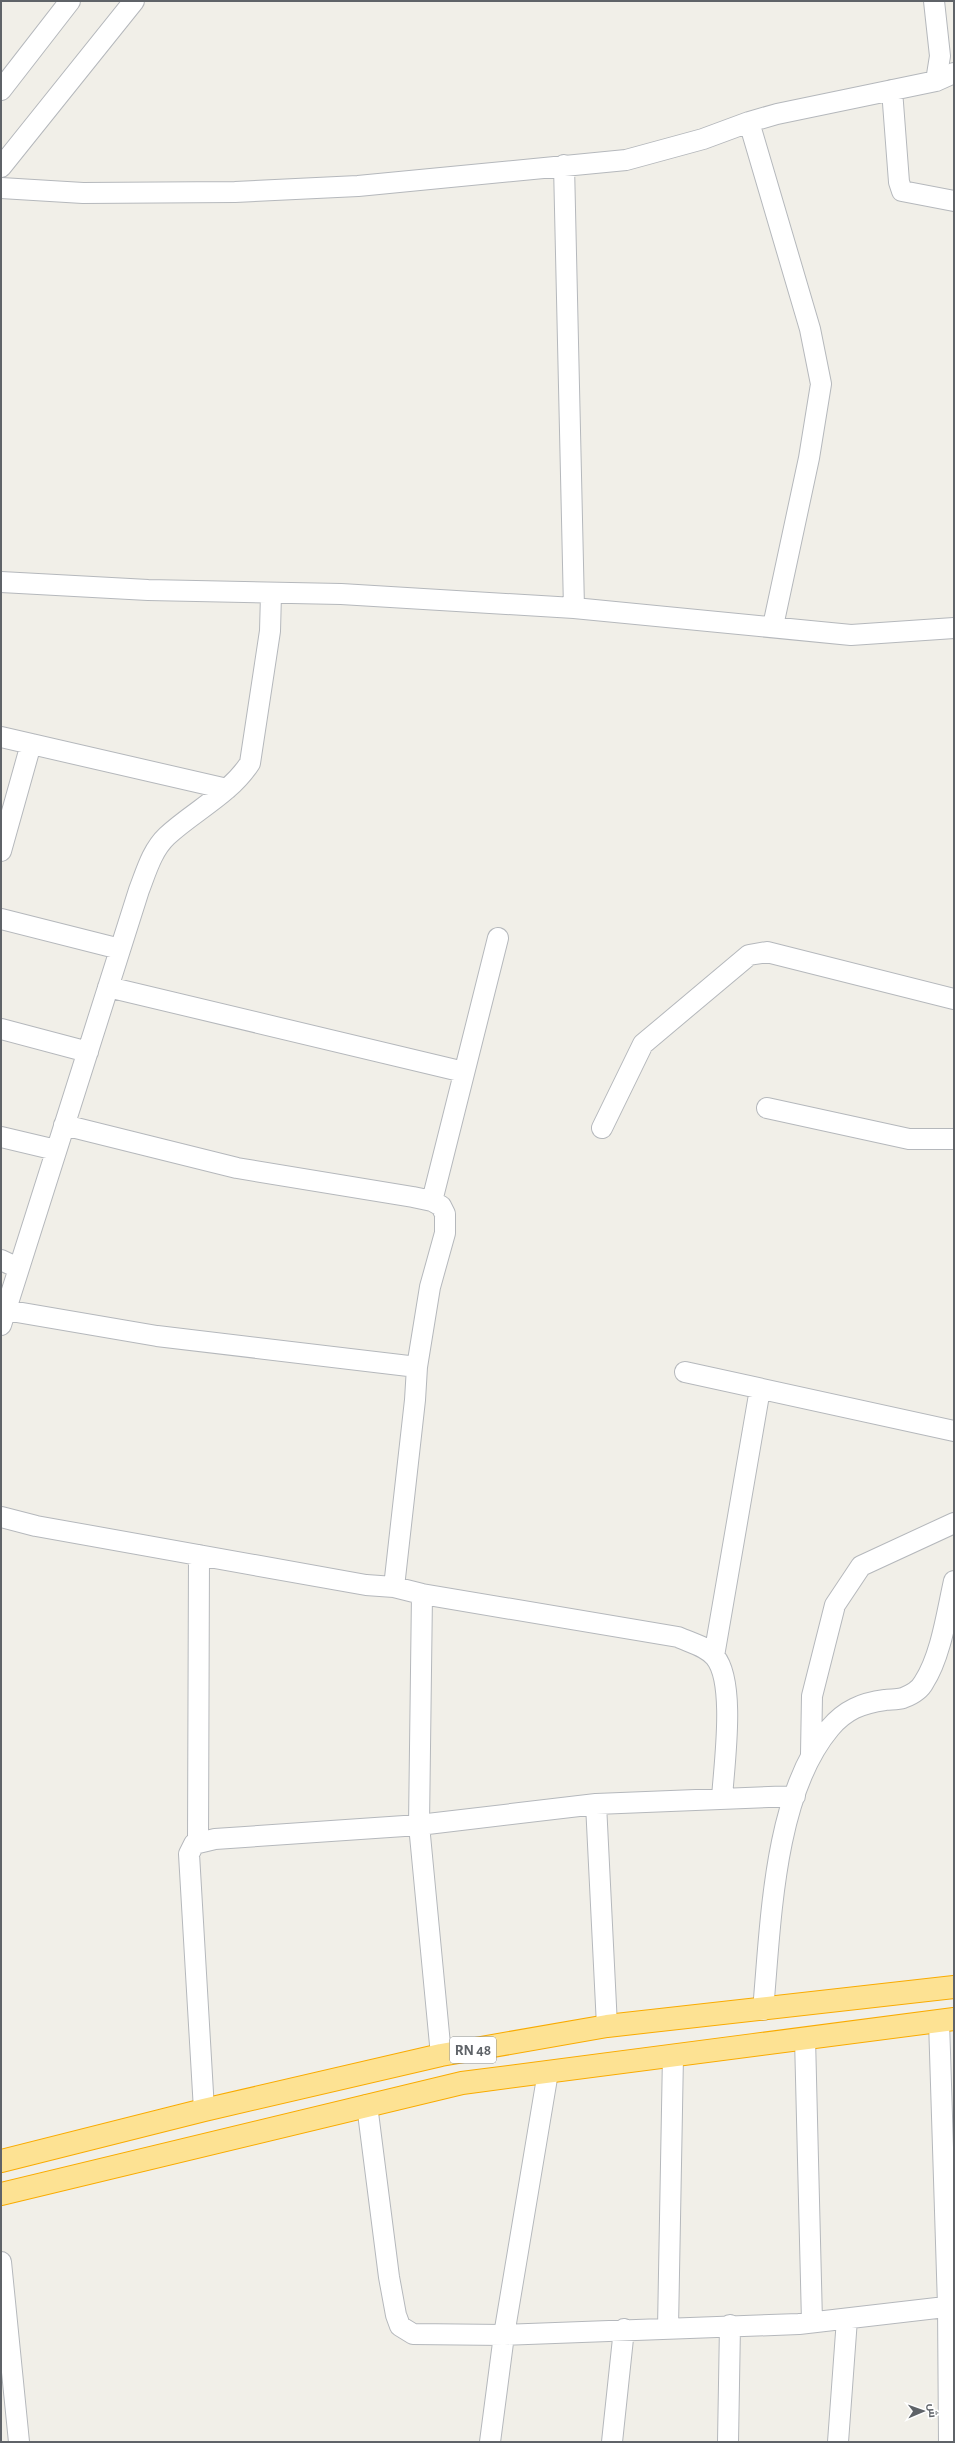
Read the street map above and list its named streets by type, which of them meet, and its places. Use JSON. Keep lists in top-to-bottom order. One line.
{"streets":{"highway":["RN 48"]},"north":"right"}
